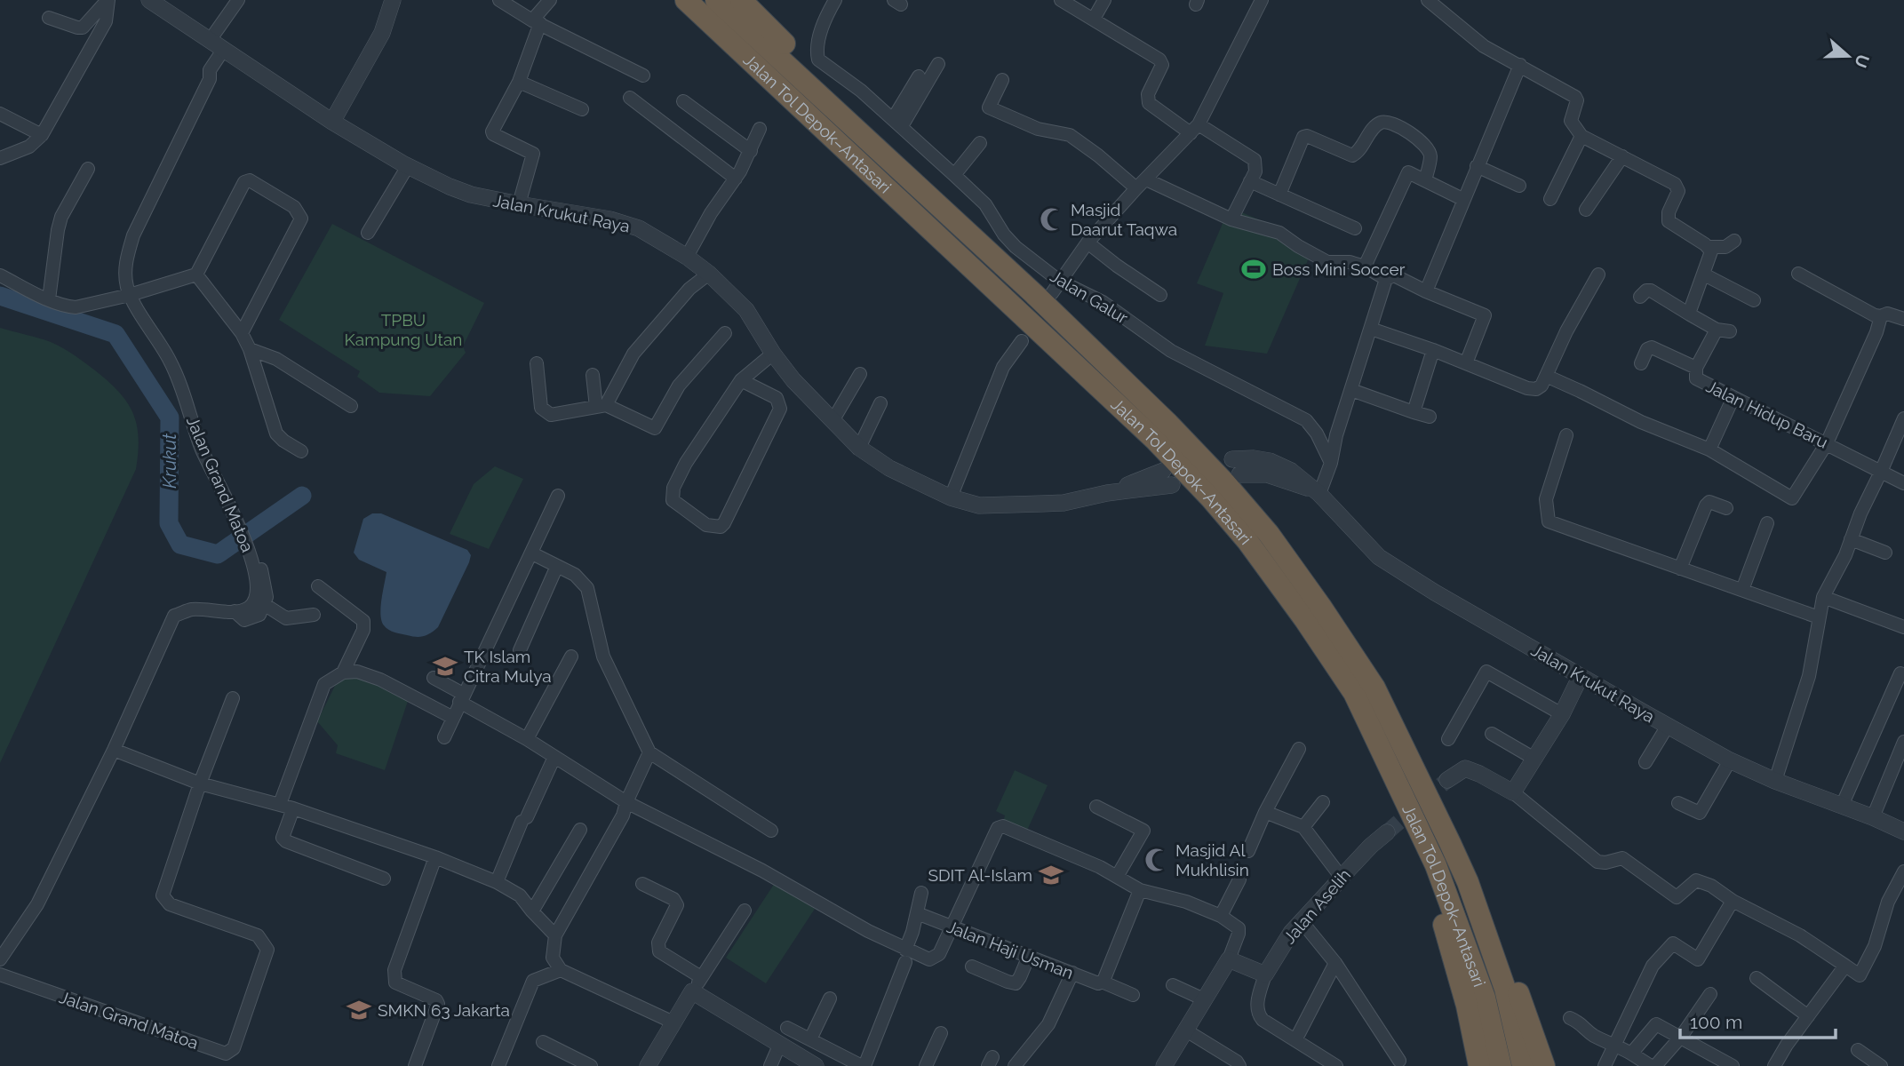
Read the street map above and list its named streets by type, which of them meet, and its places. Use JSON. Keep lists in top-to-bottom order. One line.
{"streets":{"highway":["Jalan Tol Depok–Antasari"],"street":["Jalan Krukut Raya","Jalan Galur","Jalan Hidup Baru","Jalan Grand Matoa","Jalan Aselih","Jalan Haji Usman"]},"crossings":[["Jalan Krukut Raya","Jalan Grand Matoa"]],"water":["Krukut"],"parks":["TPBU Kampung Utan"],"places":{"mosque":["Masjid Daarut Taqwa","Masjid Al Mukhlisin"],"sports":["Boss Mini Soccer"],"school or university":["TK Islam Citra Mulya","SDIT Al-Islam","SMKN 63 Jakarta"]},"scale_bar":"100 m","north":"right"}
